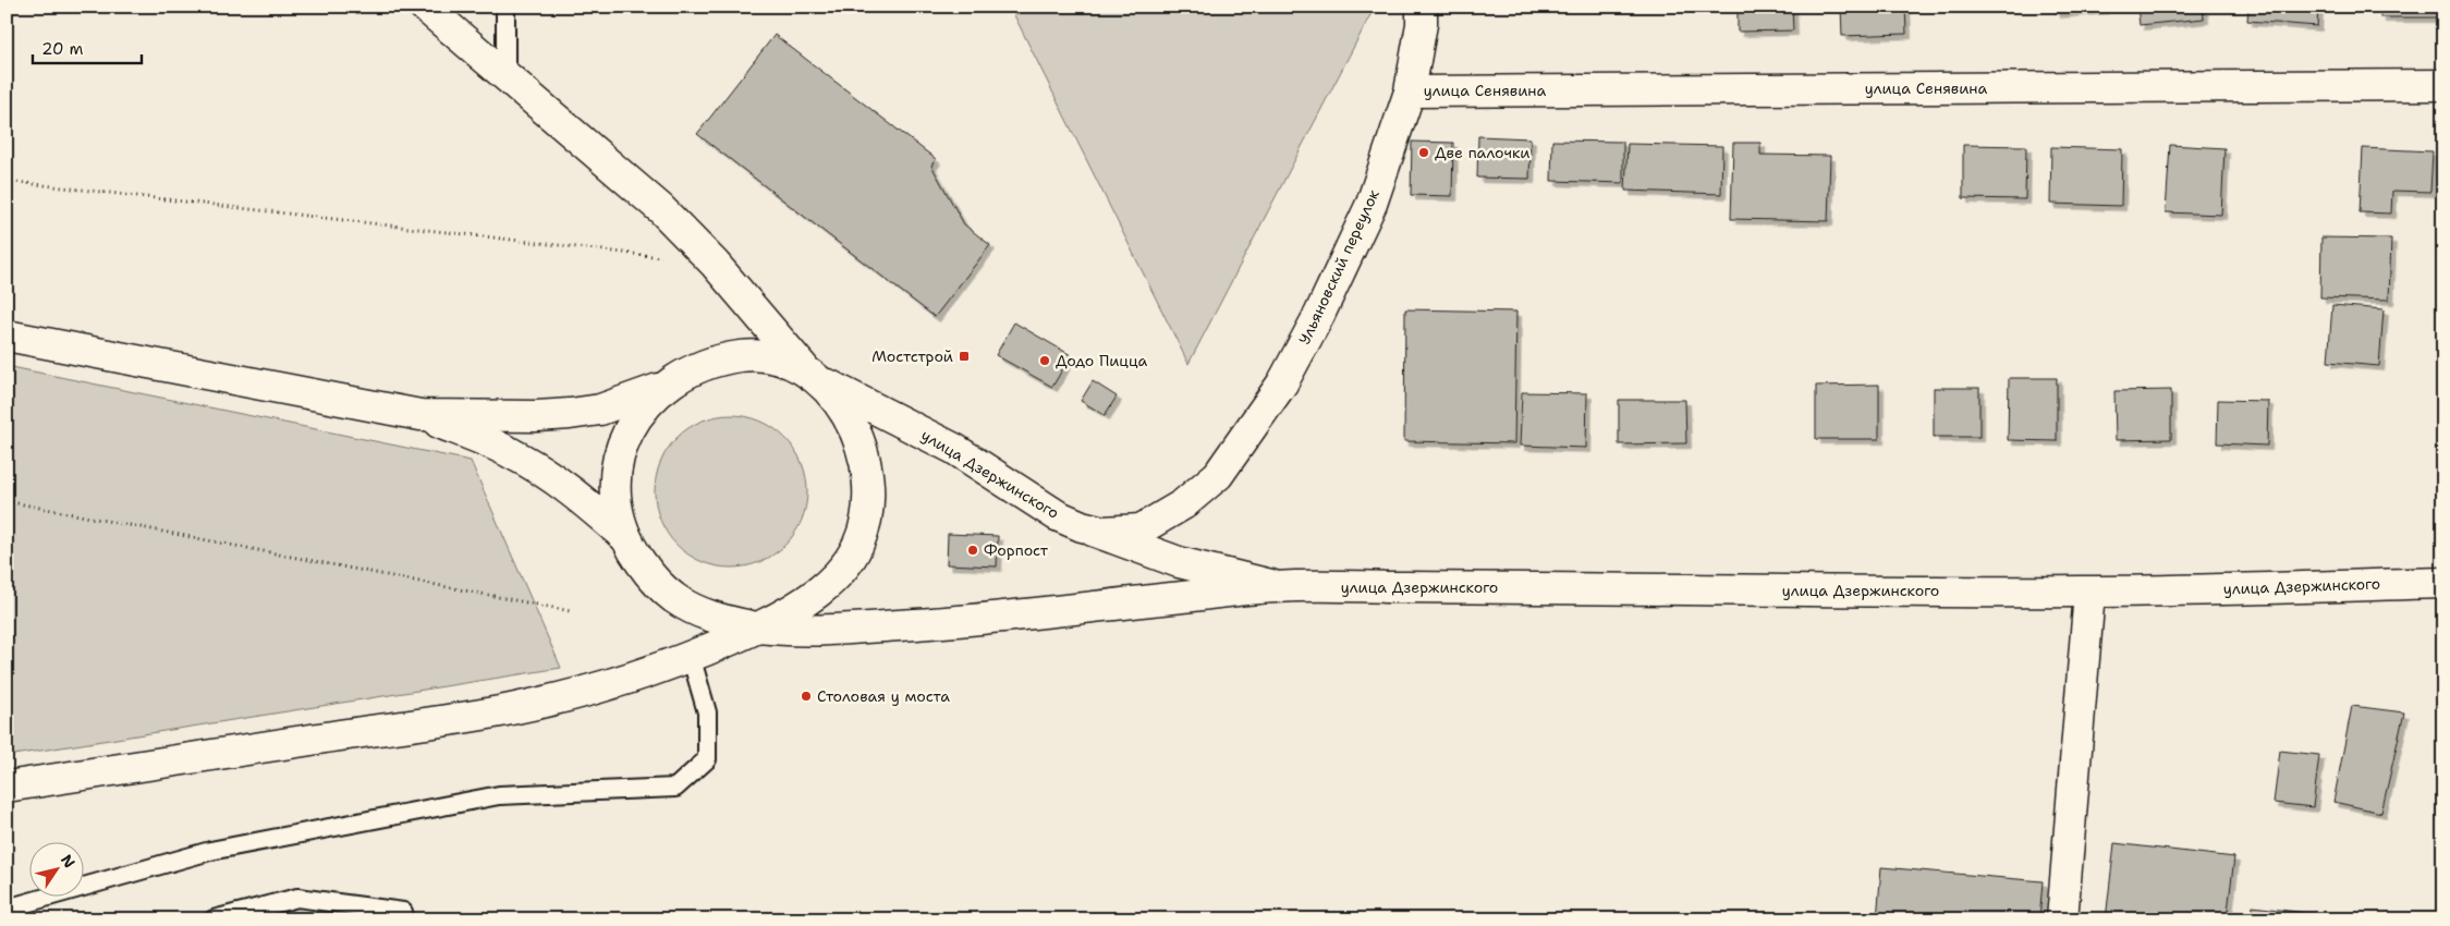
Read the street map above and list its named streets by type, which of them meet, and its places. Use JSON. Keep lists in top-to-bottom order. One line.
{"streets":{"main road":["улица Сенявина","Ульяновский переулок","улица Дзержинского"]},"crossings":[["улица Сенявина","Ульяновский переулок"],["Ульяновский переулок","улица Дзержинского"]],"places":{"other":["Две палочки","Додо Пицца","Форпост","Столовая у моста"],"transit":["Мостстрой"]},"scale_bar":"20 m","north":"top right"}
